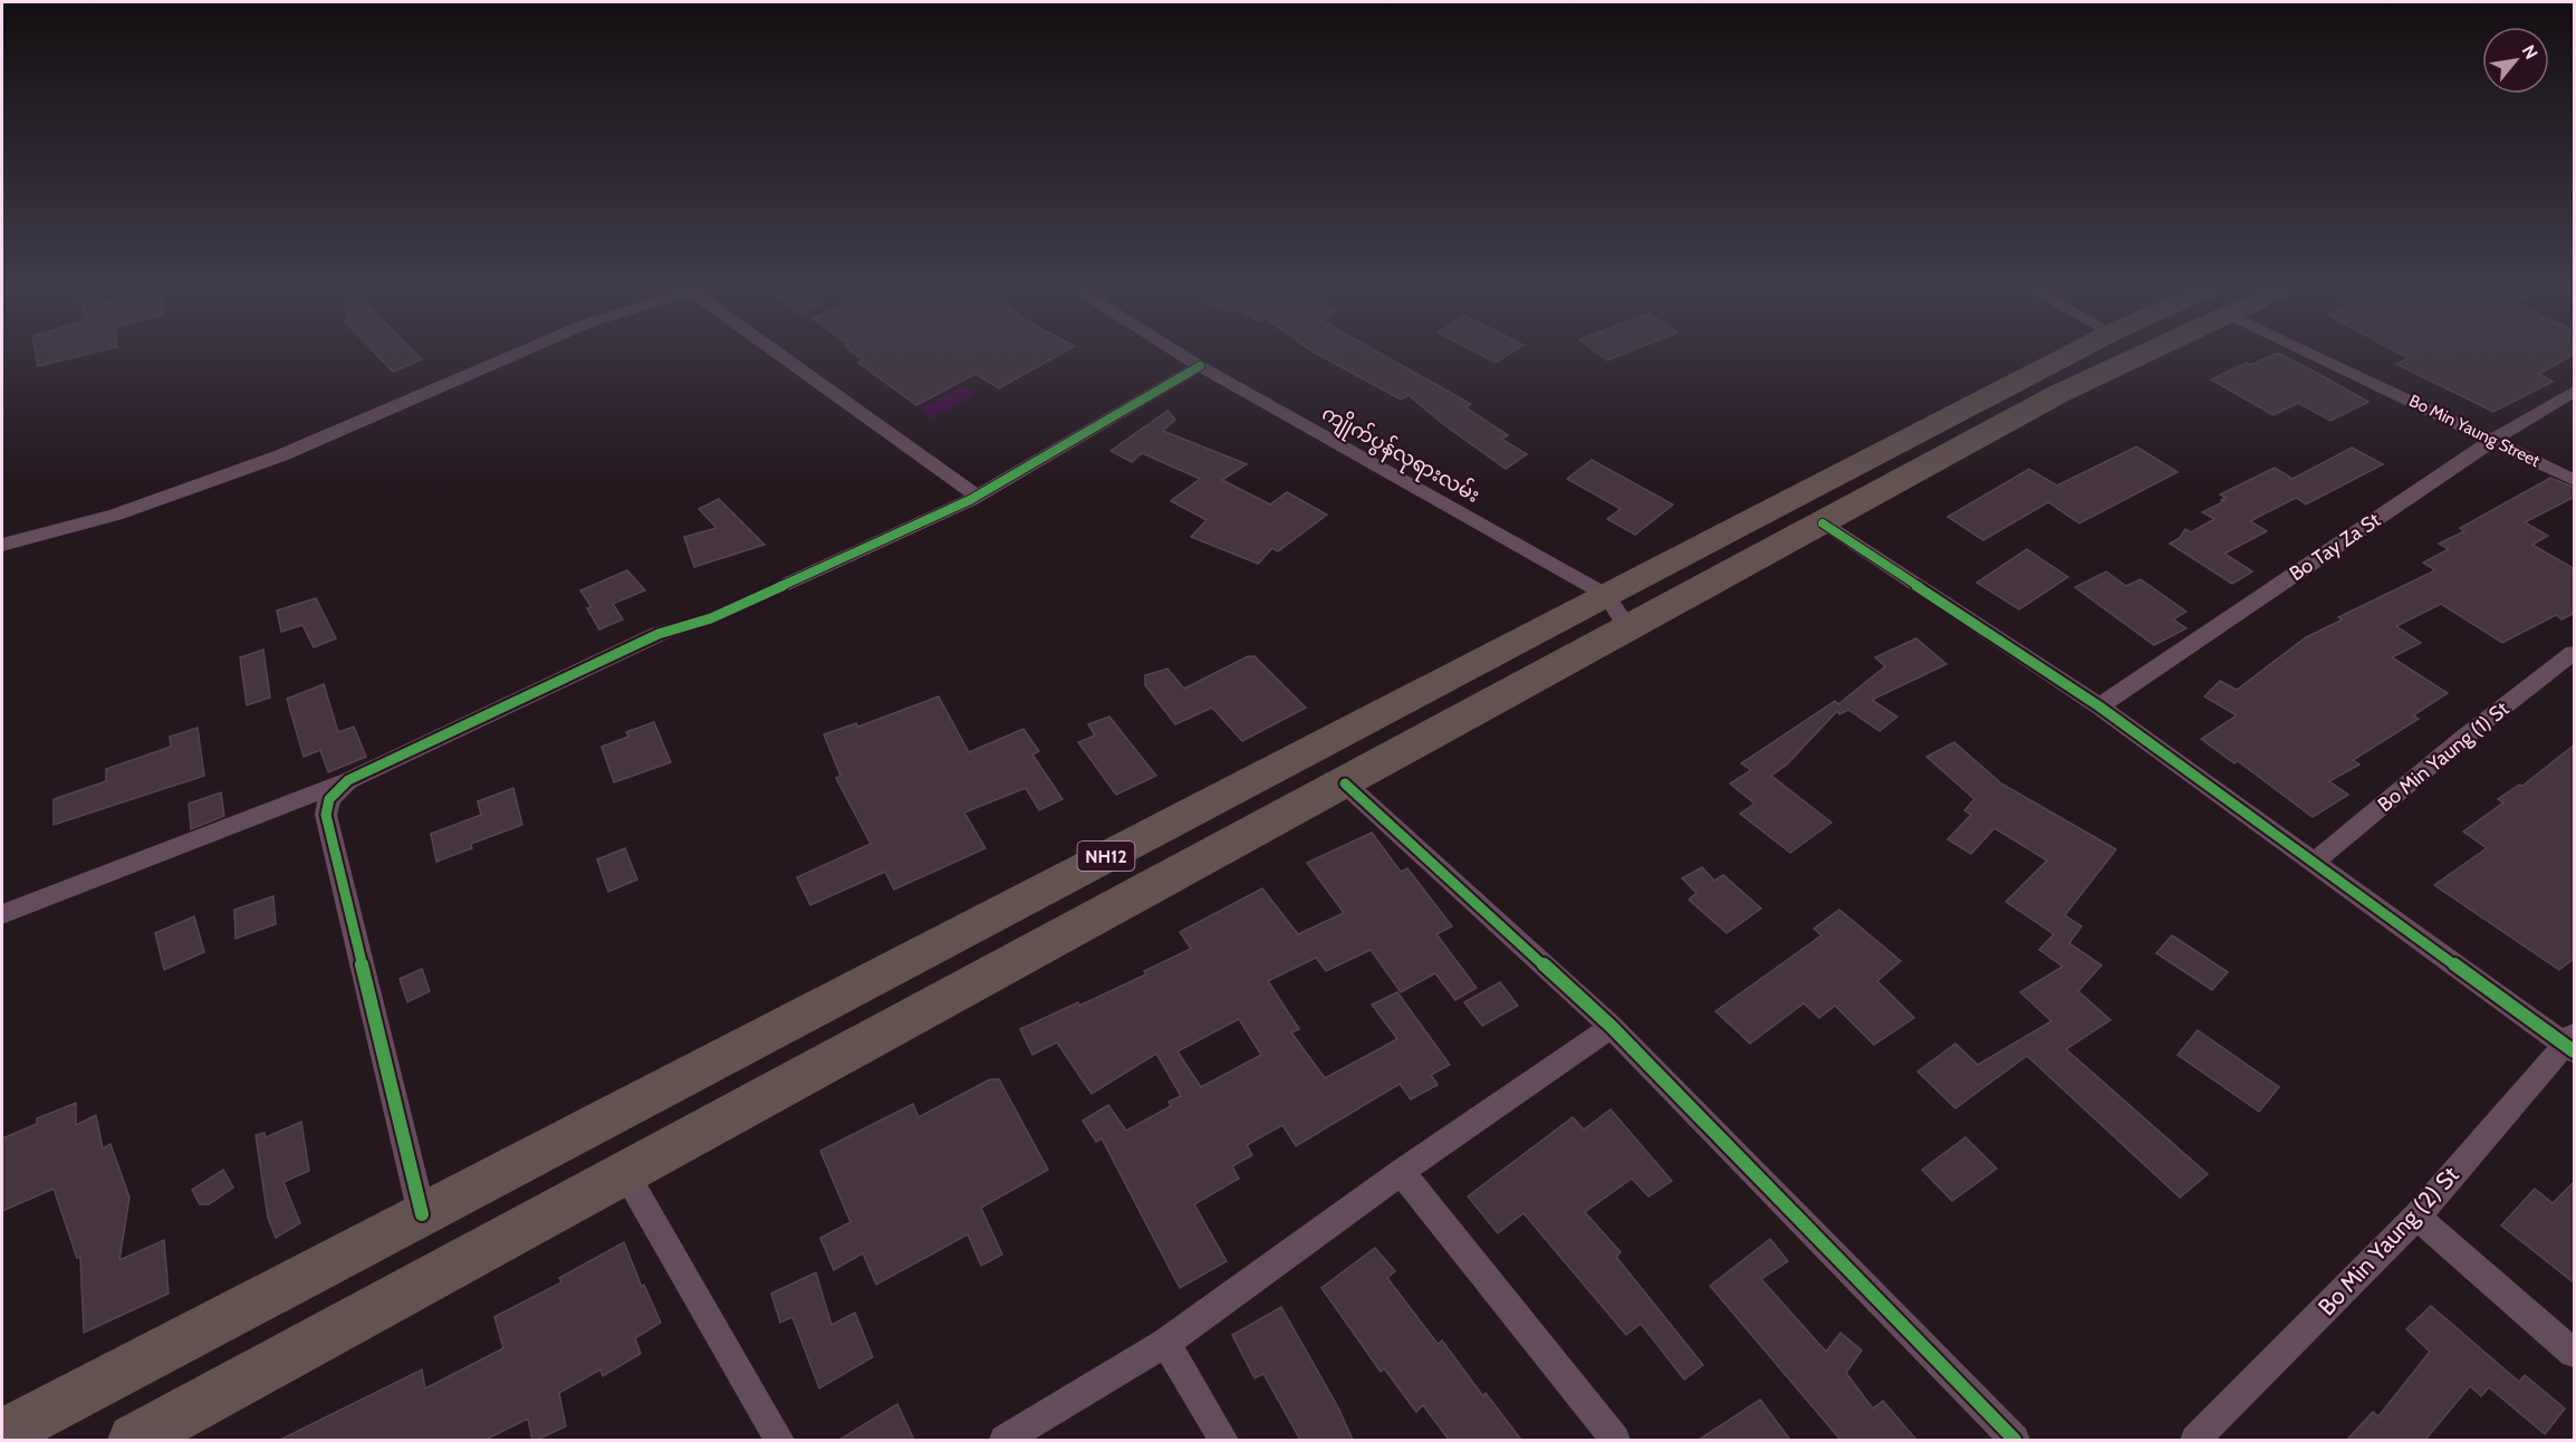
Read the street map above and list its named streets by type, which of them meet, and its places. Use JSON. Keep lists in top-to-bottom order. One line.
{"streets":{"highway":["NH12"],"street":["Bo Min Yaung Street","ကျိုက်ပွန်လုရားလမ်း","Bo Tay Za St","Bo Min Yaung (1) St","Bo Min Yaung (2) St"]},"crossings":[["Bo Min Yaung Street","Bo Tay Za St"],["ကျိုက်ပွန်လုရားလမ်း","NH12"]],"north":"top right"}
